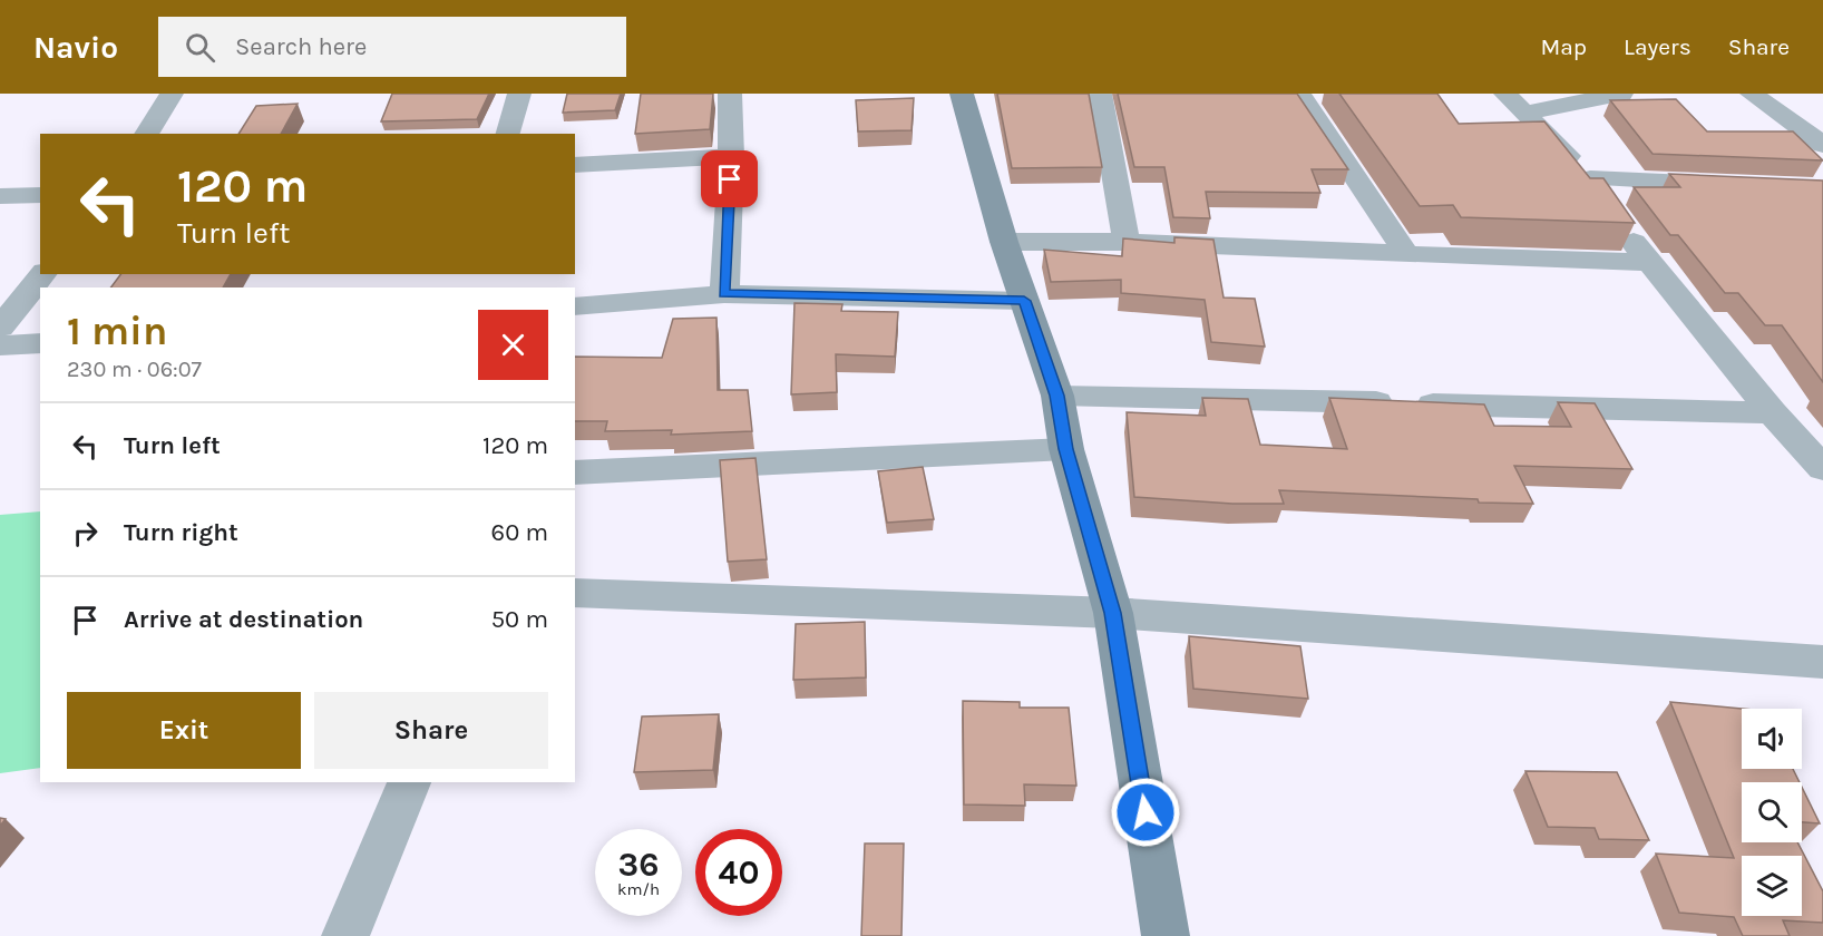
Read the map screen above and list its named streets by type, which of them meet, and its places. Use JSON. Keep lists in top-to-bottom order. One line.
{"page":{"header":"Navio","search":"Search here","nav":["Map","Layers","Share"],"turn":["120 m","Turn left"],"heading":["1 min","230 m · 06:07"],"list":[{"name":"Turn left","value":"120 m"},{"name":"Turn right","value":"60 m"},{"name":"Arrive at destination","value":"50 m"}],"buttons":["Exit","Share"],"speed":"36 km/h","limit":"40"}}
